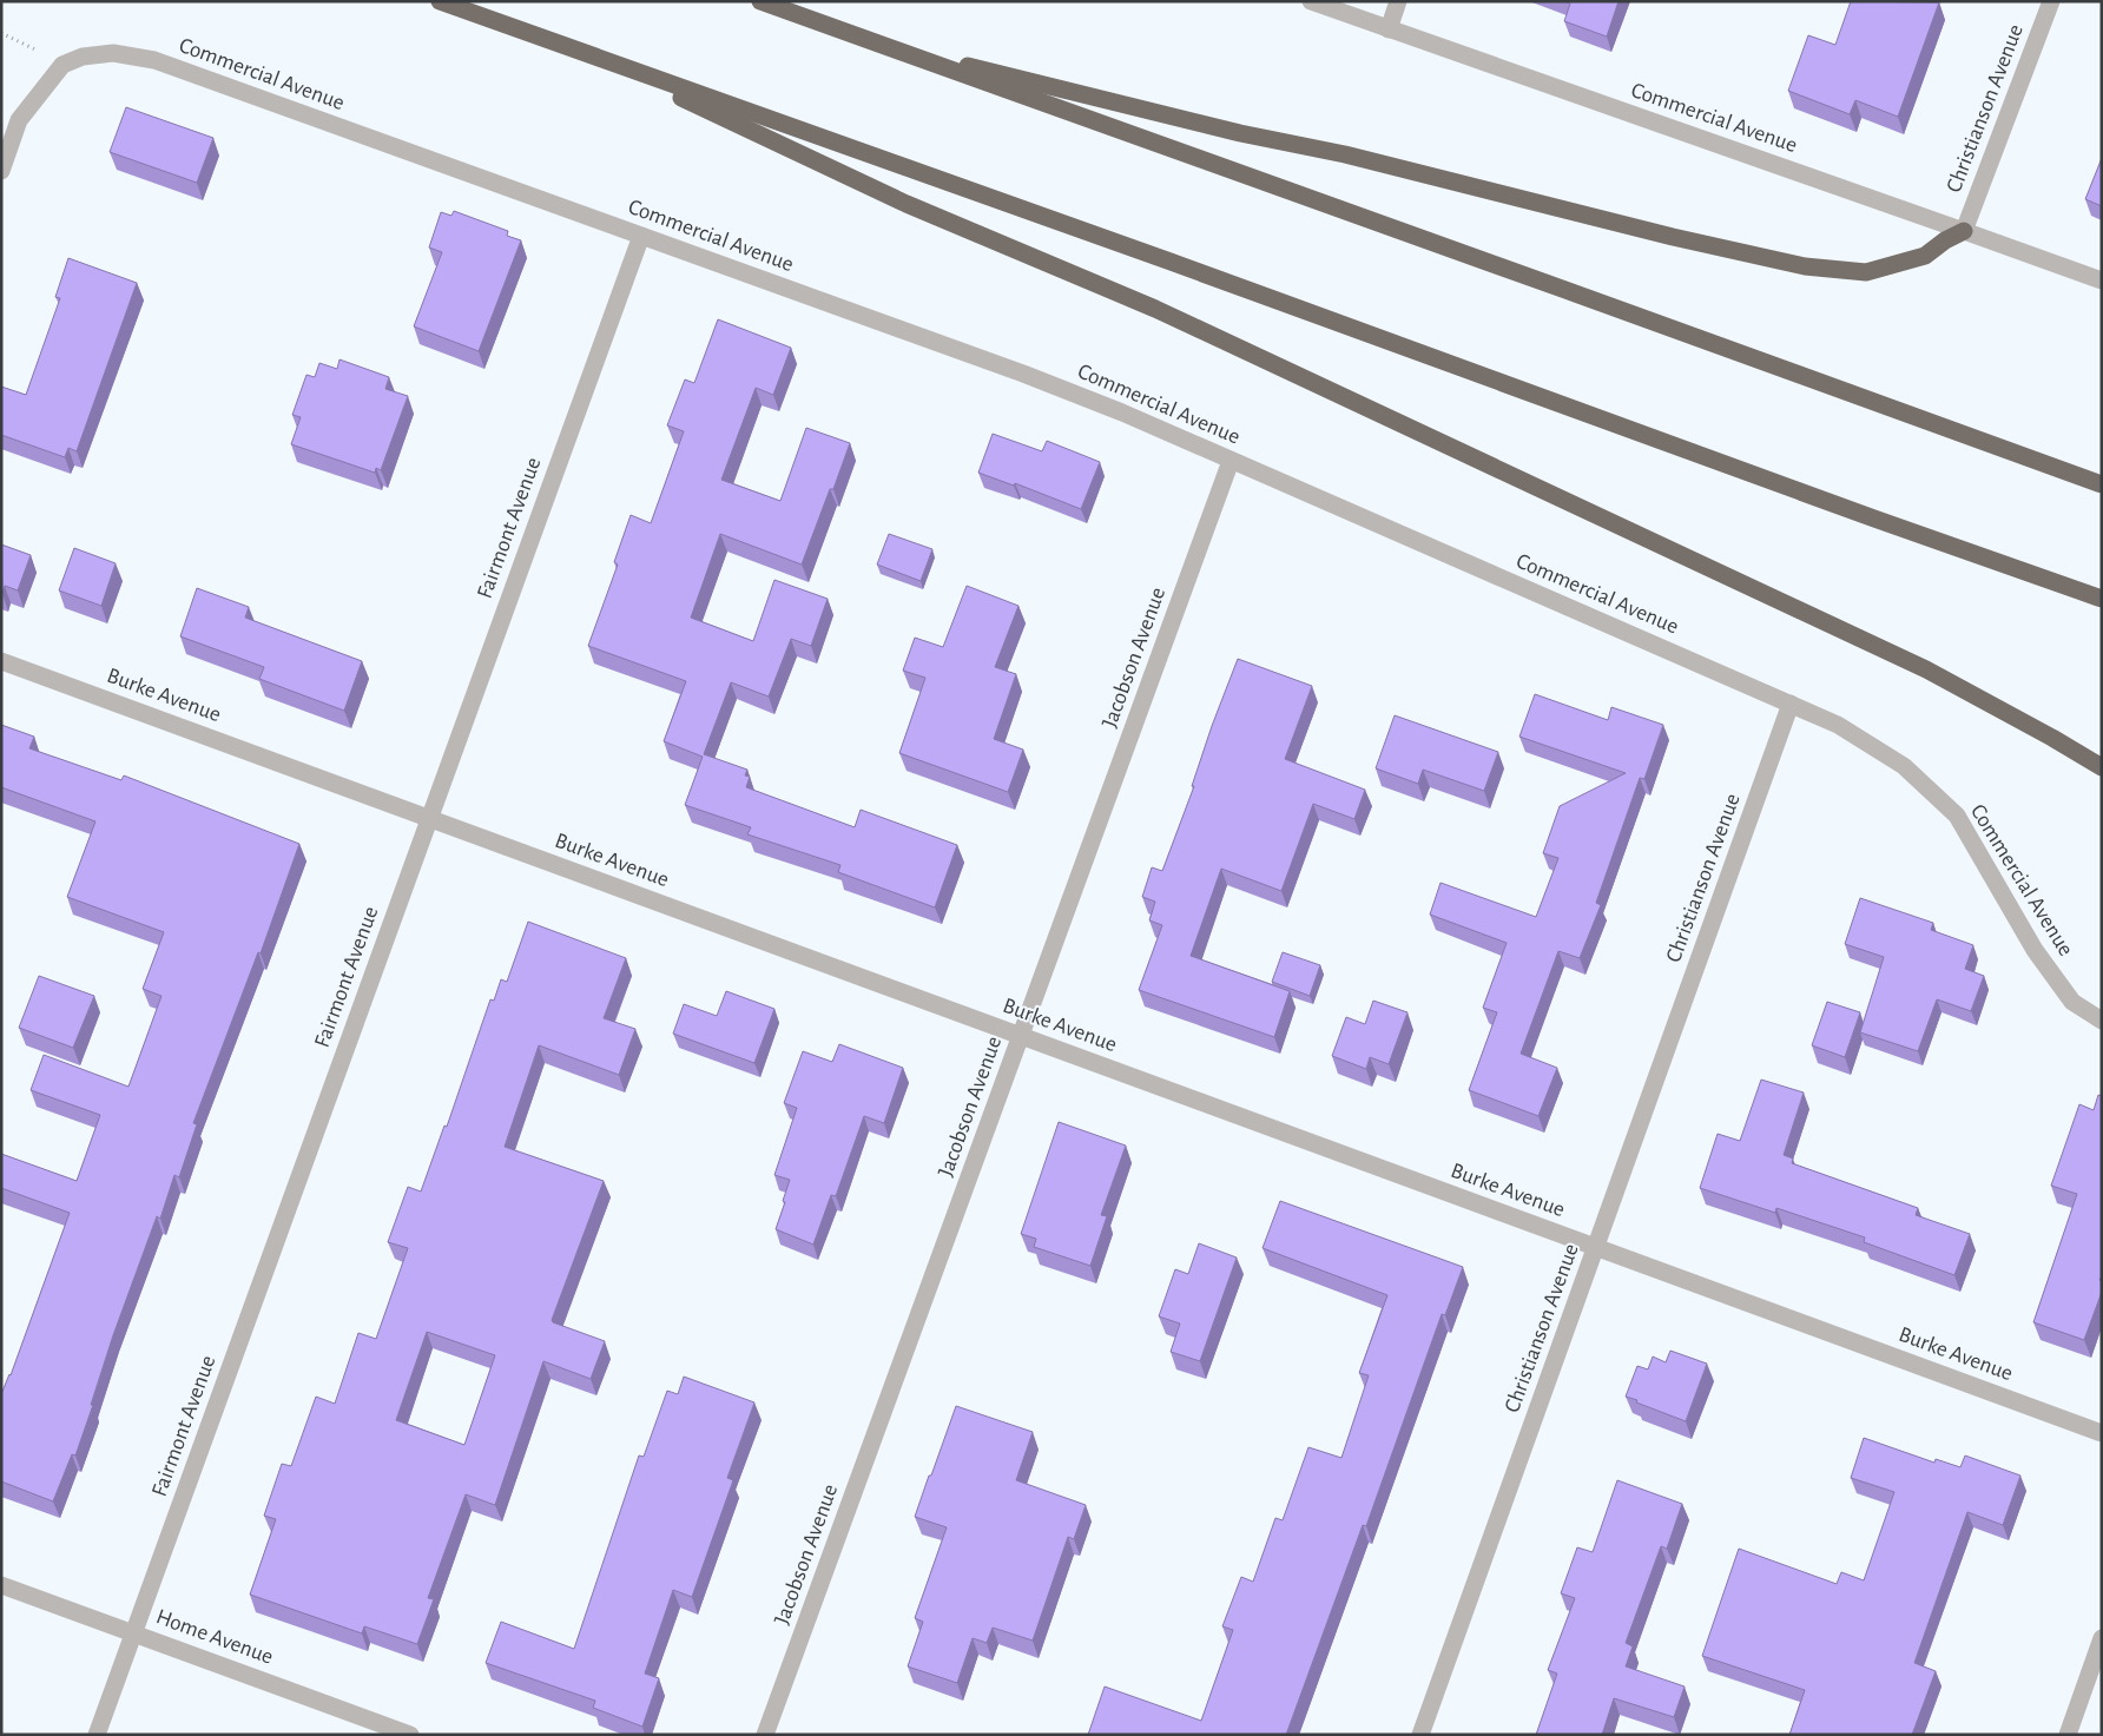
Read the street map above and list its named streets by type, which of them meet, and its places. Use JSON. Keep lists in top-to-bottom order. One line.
{"streets":{"street":["Commercial Avenue","Christianson Avenue","Fairmont Avenue","Jacobson Avenue","Burke Avenue","Home Avenue"]},"crossings":[["Commercial Avenue","Christianson Avenue"],["Commercial Avenue","Fairmont Avenue"],["Commercial Avenue","Jacobson Avenue"],["Christianson Avenue","Burke Avenue"],["Fairmont Avenue","Burke Avenue"],["Fairmont Avenue","Home Avenue"],["Jacobson Avenue","Burke Avenue"]]}
